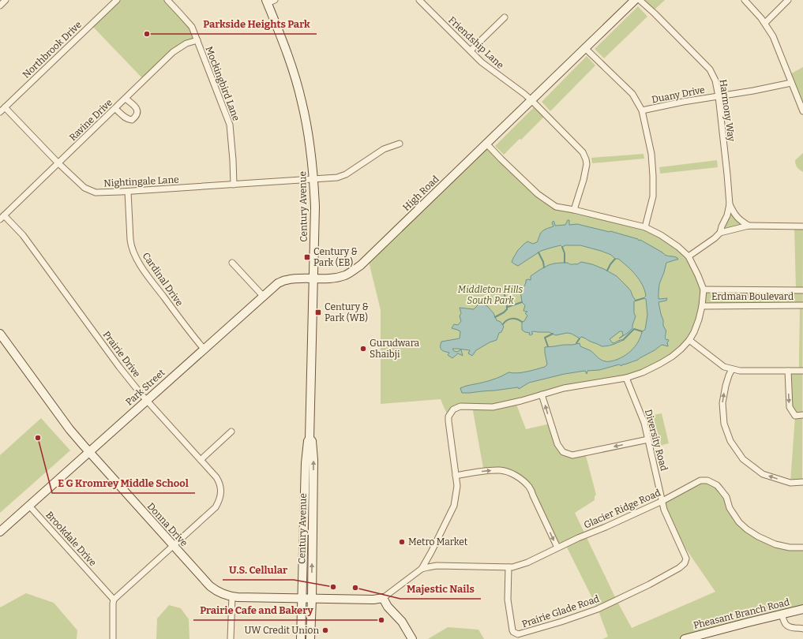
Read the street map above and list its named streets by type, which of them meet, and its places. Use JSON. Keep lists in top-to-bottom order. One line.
{"streets":{"street":["Friendship Lane","Northbrook Drive","Mockingbird Lane","Duany Drive","Harmony Way","Ravine Drive","Nightingale Lane","High Road","Century Avenue","Cardinal Drive","Erdman Boulevard","Prairie Drive","Park Street","Diversity Road","Glacier Ridge Road","Donna Drive","Brookdale Drive","Prairie Glade Road","Pheasant Branch Road"]},"crossings":[["Friendship Lane","High Road"],["Northbrook Drive","Nightingale Lane"],["Mockingbird Lane","Ravine Drive"],["Mockingbird Lane","Nightingale Lane"],["Duany Drive","Harmony Way"],["Ravine Drive","Nightingale Lane"],["Ravine Drive","Prairie Drive"],["Nightingale Lane","Century Avenue"],["Nightingale Lane","Cardinal Drive"],["High Road","Century Avenue"],["High Road","Park Street"],["Century Avenue","Park Street"],["Century Avenue","Donna Drive"],["Cardinal Drive","Park Street"],["Prairie Drive","Park Street"],["Prairie Drive","Donna Drive"],["Park Street","Donna Drive"],["Park Street","Brookdale Drive"],["Diversity Road","Glacier Ridge Road"],["Diversity Road","Prairie Glade Road"],["Glacier Ridge Road","Prairie Glade Road"]],"parks":["Middleton Hills South Park"],"places":{"other":["Parkside Heights Park","Gurudwara Shaibji","E G Kromrey Middle School","Metro Market","U.S. Cellular","Majestic Nails","Prairie Cafe and Bakery","UW Credit Union"],"transit":["Century & Park (EB)","Century & Park (WB)"]}}
